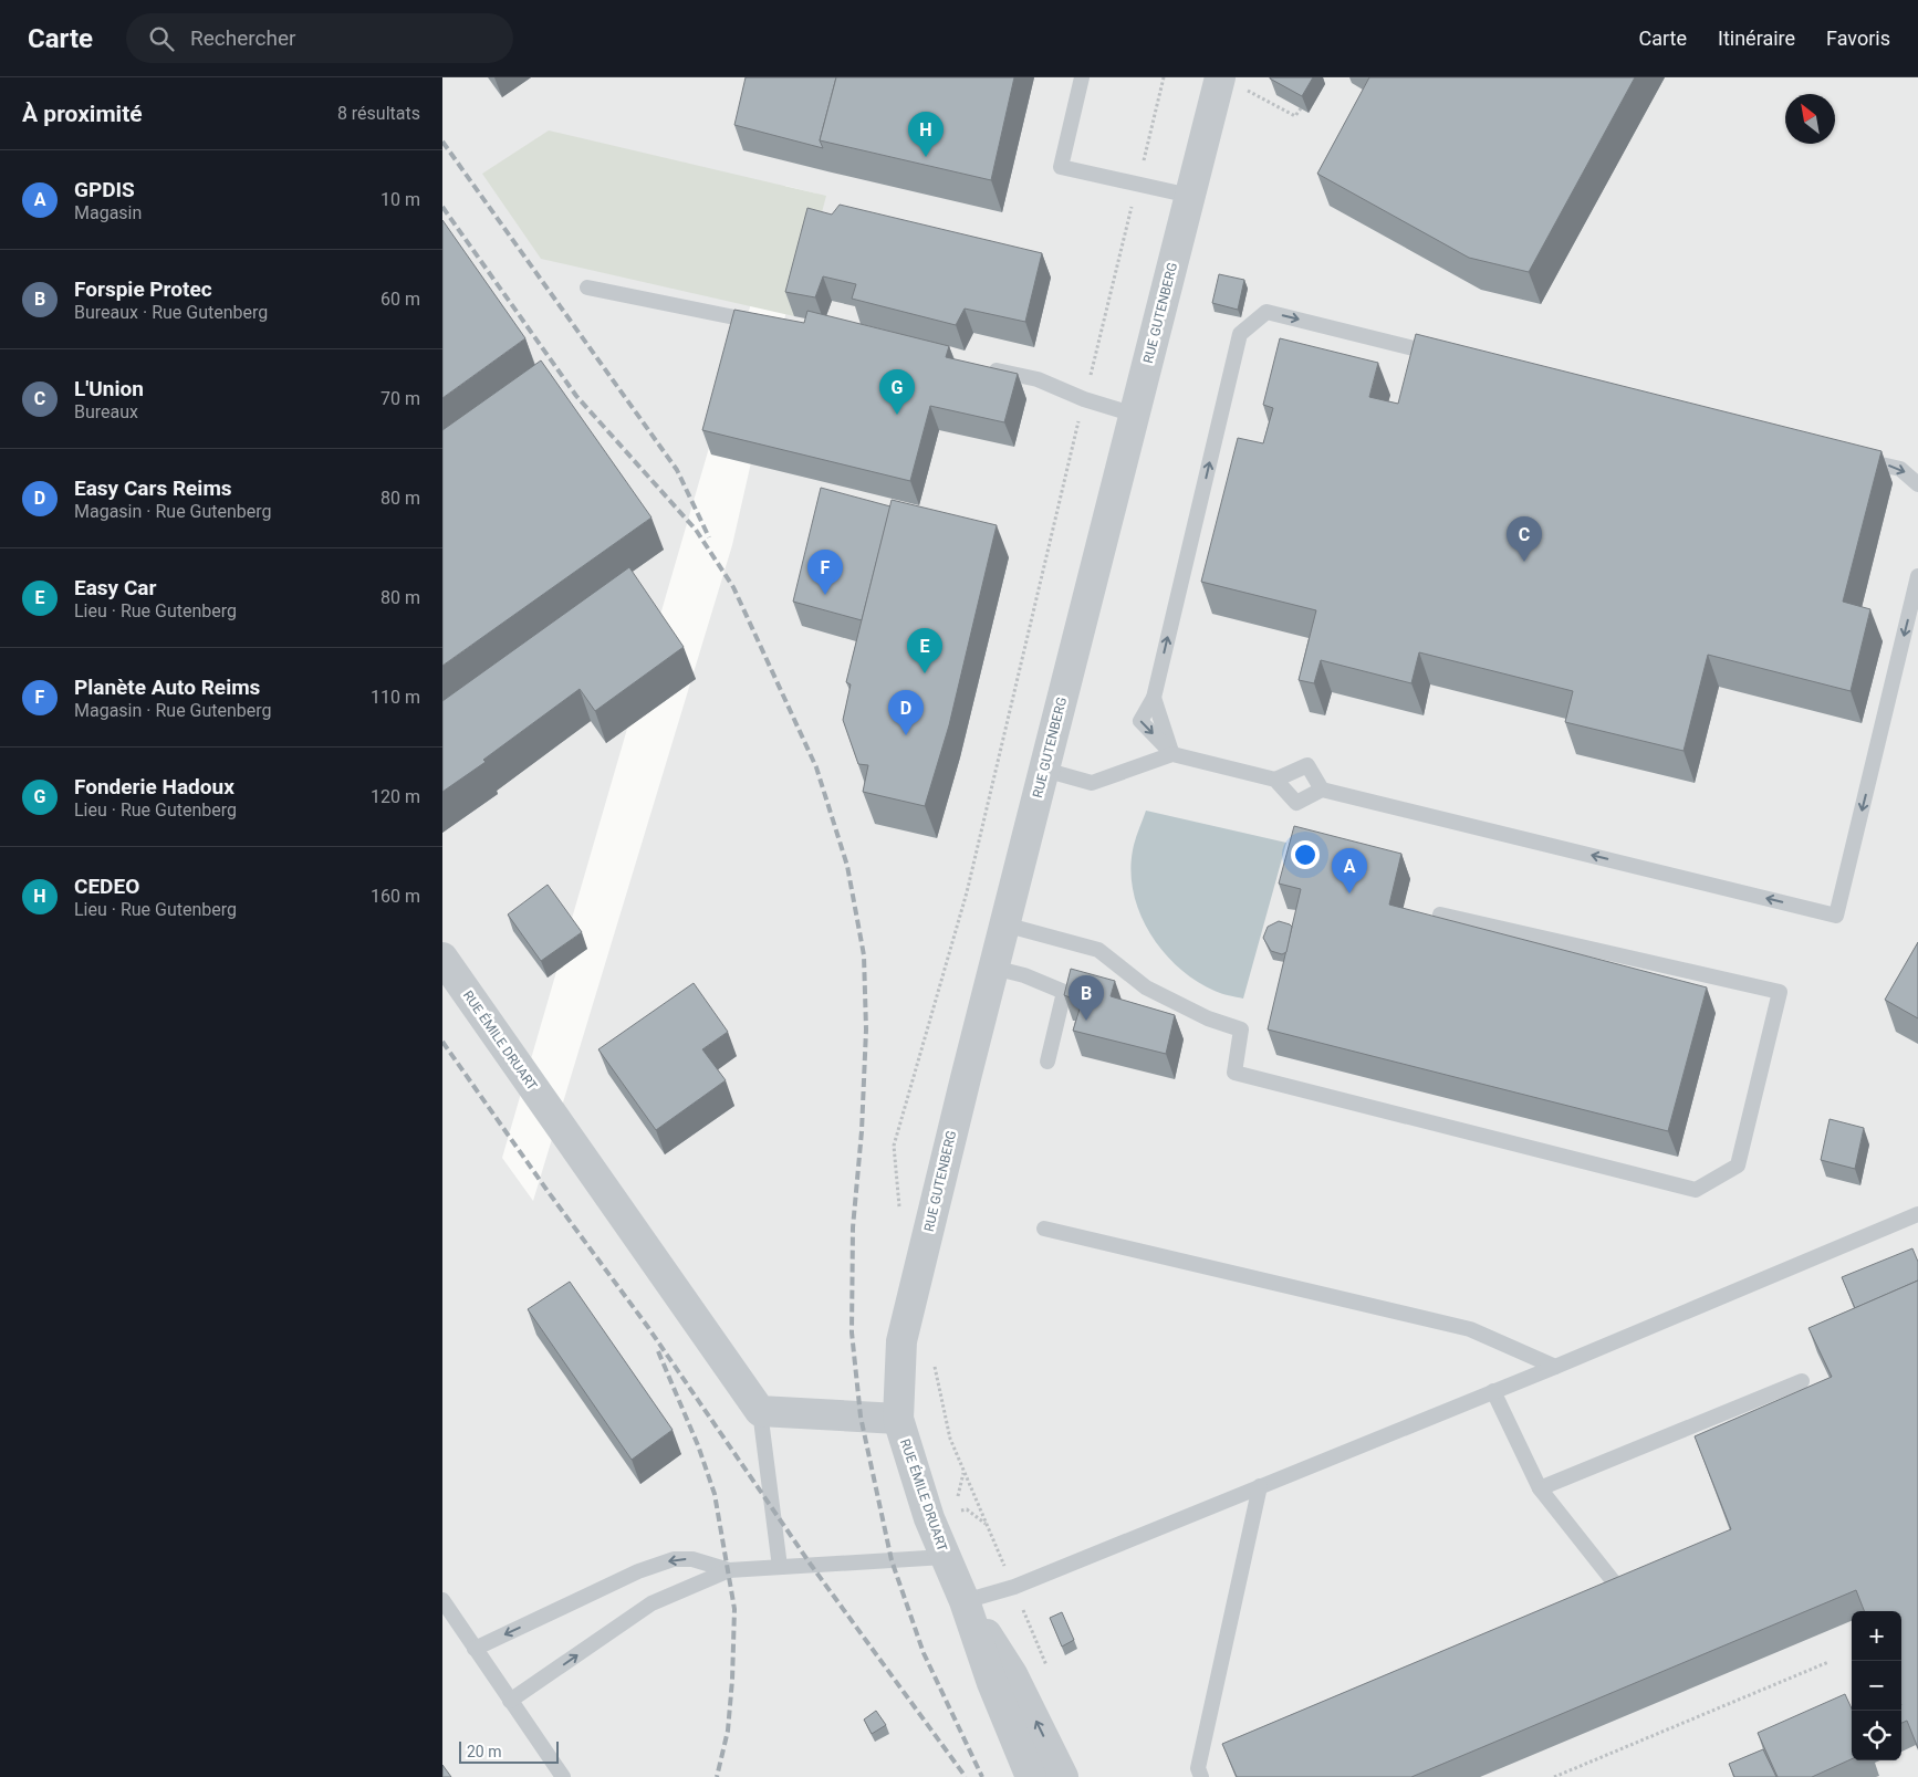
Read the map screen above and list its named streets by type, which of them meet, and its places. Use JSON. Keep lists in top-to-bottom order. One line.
{"streets":{"street":["RUE GUTENBERG","RUE ÉMILE DRUART"]},"crossings":[["RUE GUTENBERG","RUE ÉMILE DRUART"]],"scale_bar":"20 m","north":"top left","page":{"header":"Carte","search":"Rechercher","nav":["Carte","Itinéraire","Favoris"],"heading":["À proximité","8 résultats"],"pins":["H","G","C","F","E","D","A","B"],"list":[{"mark":"A","name":"GPDIS","note":"Magasin","value":"10 m"},{"mark":"B","name":"Forspie Protec","note":"Bureaux · Rue Gutenberg","value":"60 m"},{"mark":"C","name":"L'Union","note":"Bureaux","value":"70 m"},{"mark":"D","name":"Easy Cars Reims","note":"Magasin · Rue Gutenberg","value":"80 m"},{"mark":"E","name":"Easy Car","note":"Lieu · Rue Gutenberg","value":"80 m"},{"mark":"F","name":"Planète Auto Reims","note":"Magasin · Rue Gutenberg","value":"110 m"},{"mark":"G","name":"Fonderie Hadoux","note":"Lieu · Rue Gutenberg","value":"120 m"},{"mark":"H","name":"CEDEO","note":"Lieu · Rue Gutenberg","value":"160 m"}],"map_buttons":["+","−"],"scale":"20 m"}}
